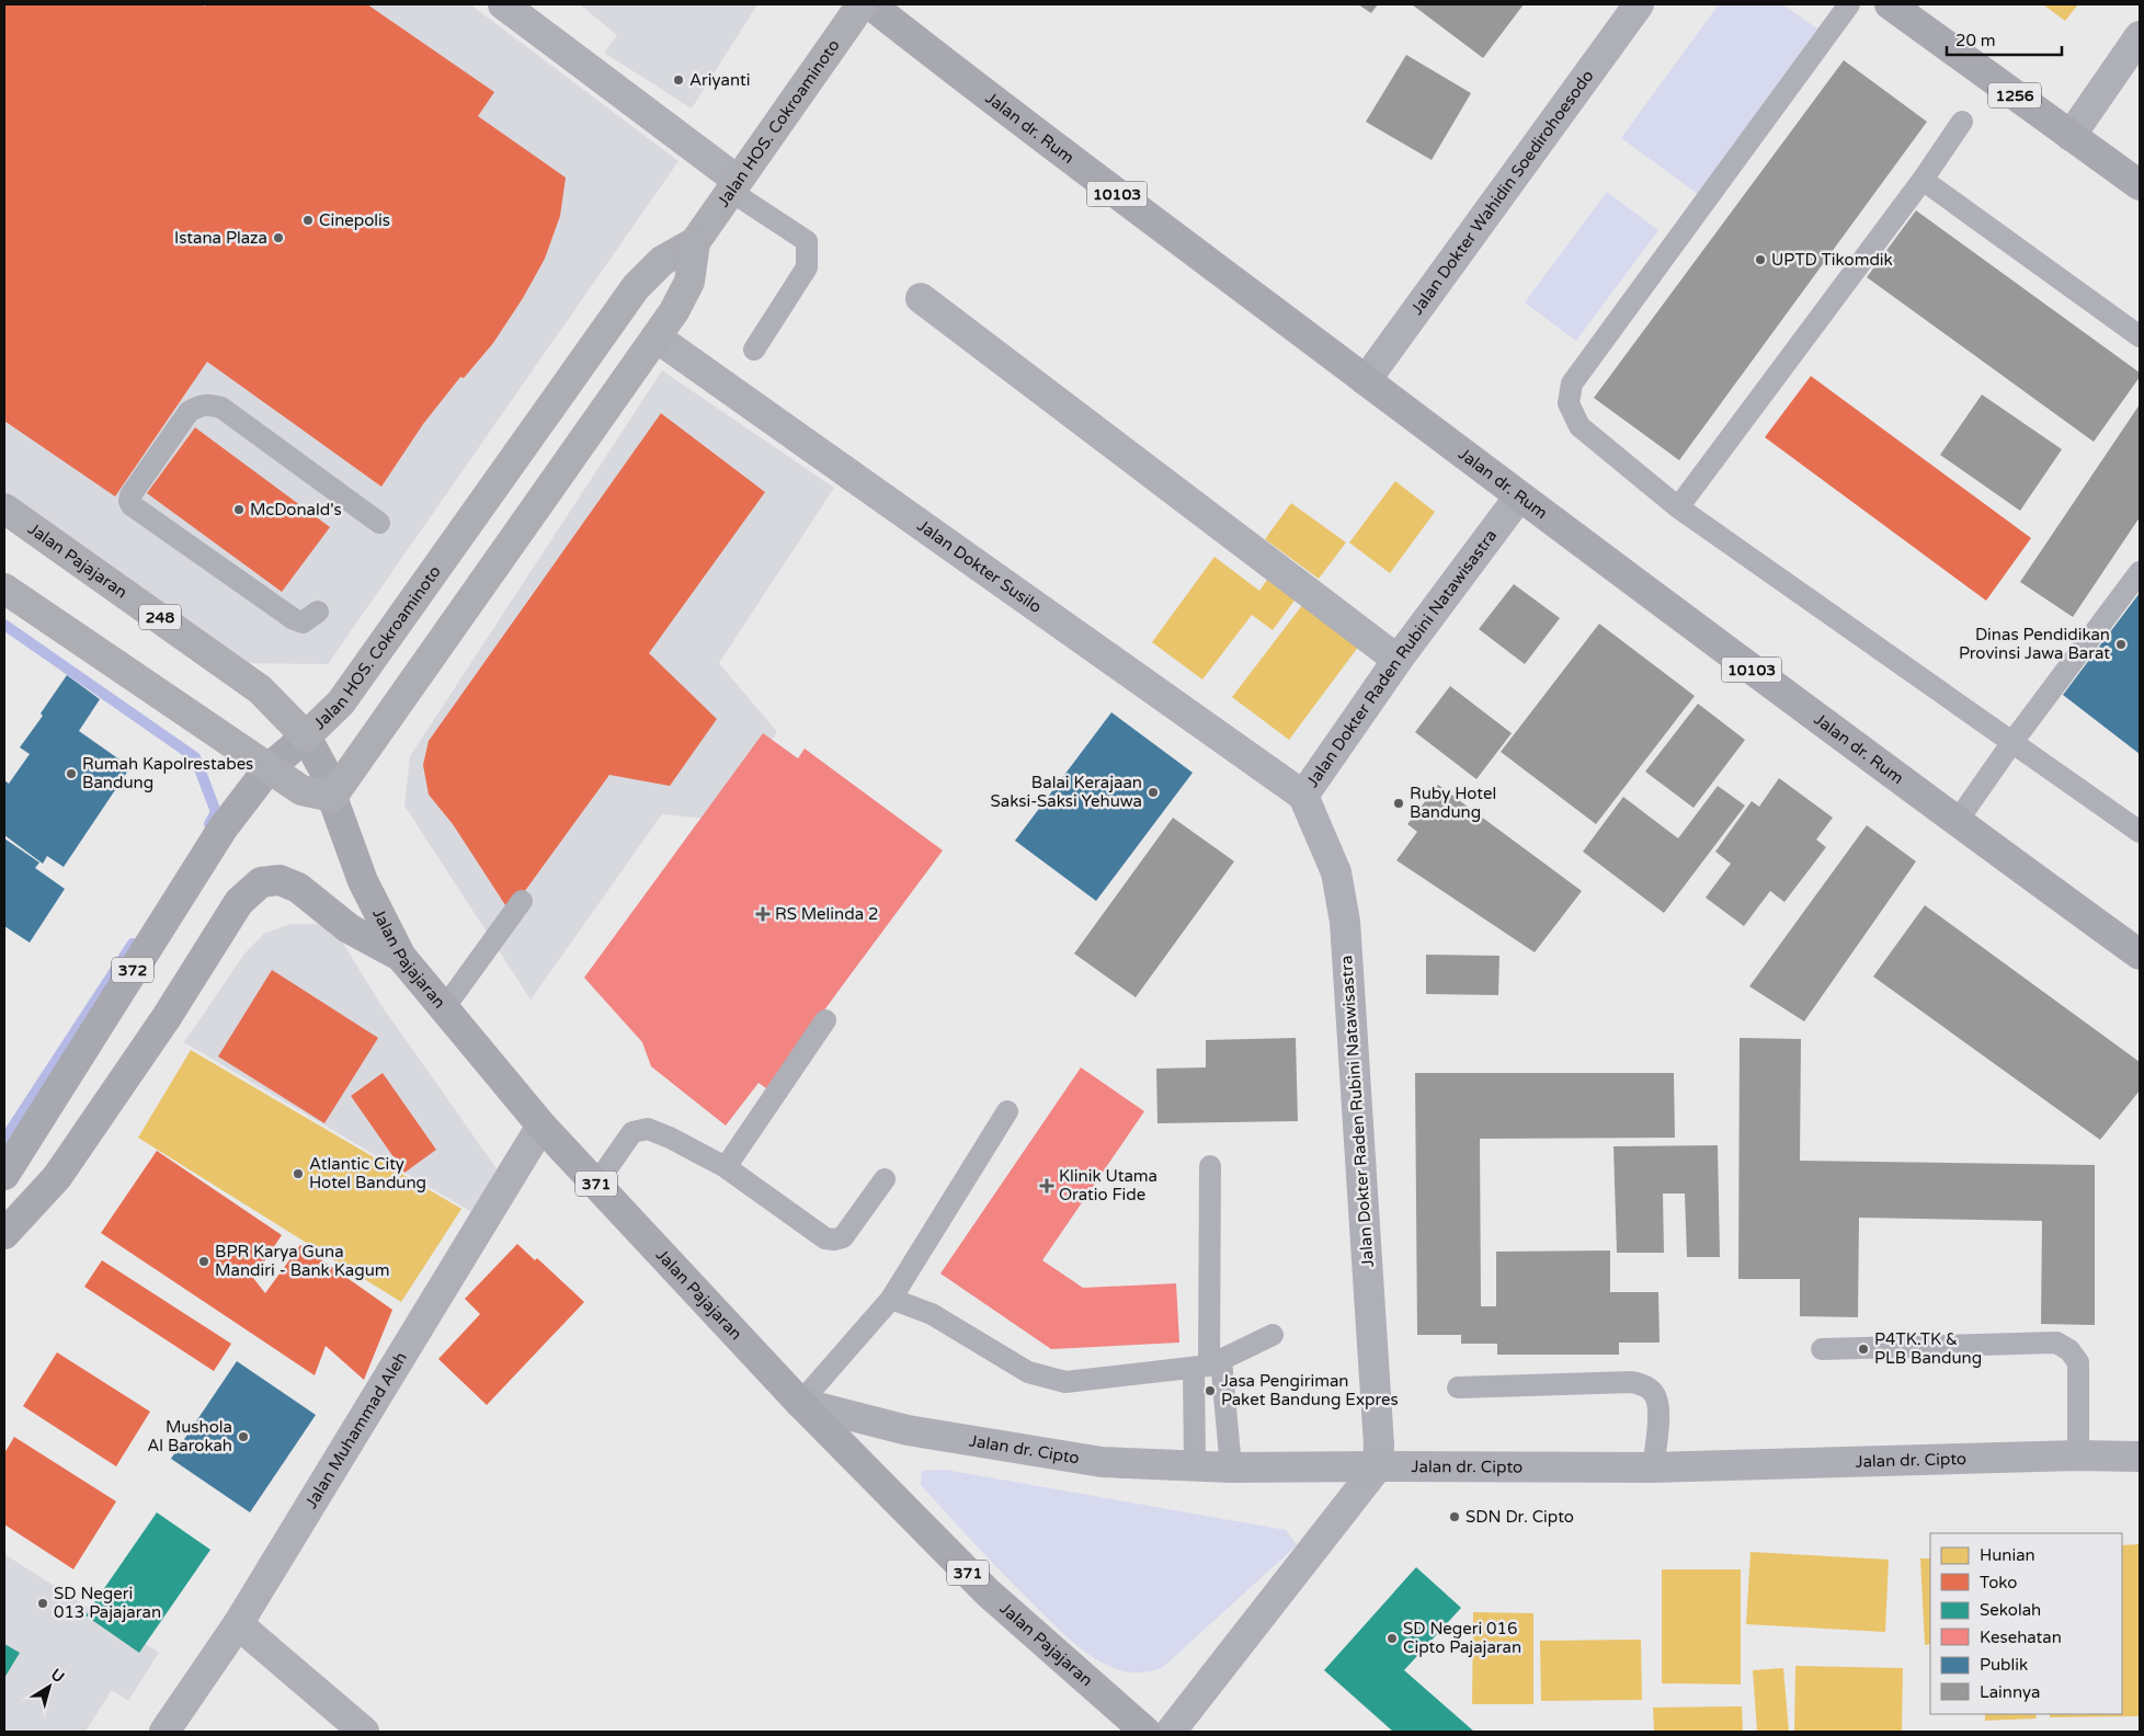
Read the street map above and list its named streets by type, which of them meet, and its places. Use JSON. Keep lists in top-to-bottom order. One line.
{"streets":{"highway":["Jalan HOS. Cokroaminoto","Jalan Pajajaran","248"],"main road":["1256","Jalan dr. Rum","10103","372","371","Jalan dr. Cipto"],"street":["Jalan Dokter Wahidin Soedirohoesodo","Jalan Dokter Susilo","Jalan Dokter Raden Rubini Natawisastra","Jalan Muhammad Aleh"]},"crossings":[["Jalan HOS. Cokroaminoto","Jalan Pajajaran"],["Jalan HOS. Cokroaminoto","Jalan Dokter Susilo"],["Jalan dr. Rum","Jalan Dokter Wahidin Soedirohoesodo"],["Jalan dr. Rum","Jalan Dokter Raden Rubini Natawisastra"],["Jalan Pajajaran","Jalan Muhammad Aleh"],["Jalan Pajajaran","Jalan dr. Cipto"],["Jalan Dokter Susilo","Jalan Dokter Raden Rubini Natawisastra"],["Jalan Dokter Raden Rubini Natawisastra","Jalan dr. Cipto"]],"places":{"other":["Ariyanti","Cinepolis","Istana Plaza","UPTD Tikomdik","McDonald's","Dinas Pendidikan Provinsi Jawa Barat","Rumah Kapolrestabes Bandung","Balai Kerajaan Saksi-Saksi Yehuwa","Ruby Hotel Bandung","Atlantic City Hotel Bandung","BPR Karya Guna Mandiri - Bank Kagum","P4TK.TK & PLB Bandung","Jasa Pengiriman Paket Bandung Expres","Mushola Al Barokah","SDN Dr. Cipto","SD Negeri 013 Pajajaran","SD Negeri 016 Cipto Pajajaran"],"health":["RS Melinda 2","Klinik Utama Oratio Fide"]},"legend":["Hunian","Toko","Sekolah","Kesehatan","Publik","Lainnya"],"scale_bar":"20 m","north":"top right"}
